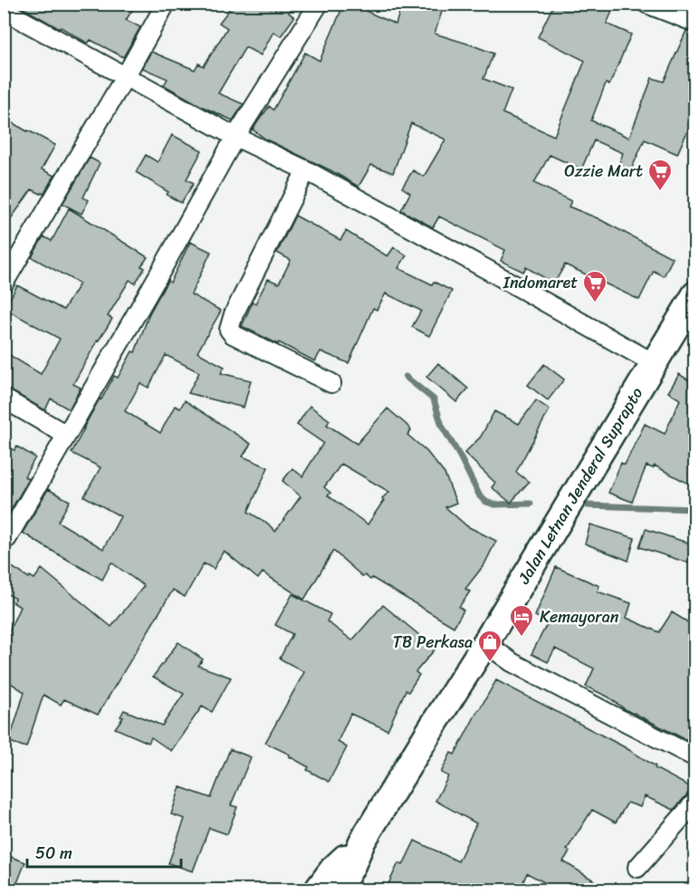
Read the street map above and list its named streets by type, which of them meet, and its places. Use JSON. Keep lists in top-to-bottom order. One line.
{"streets":{"main road":["Jalan Letnan Jenderal Suprapto"]},"places":{"supermarket":["Ozzie Mart","Indomaret"],"hotel":["Kemayoran"],"shop":["TB Perkasa"]},"scale_bar":"50 m"}
